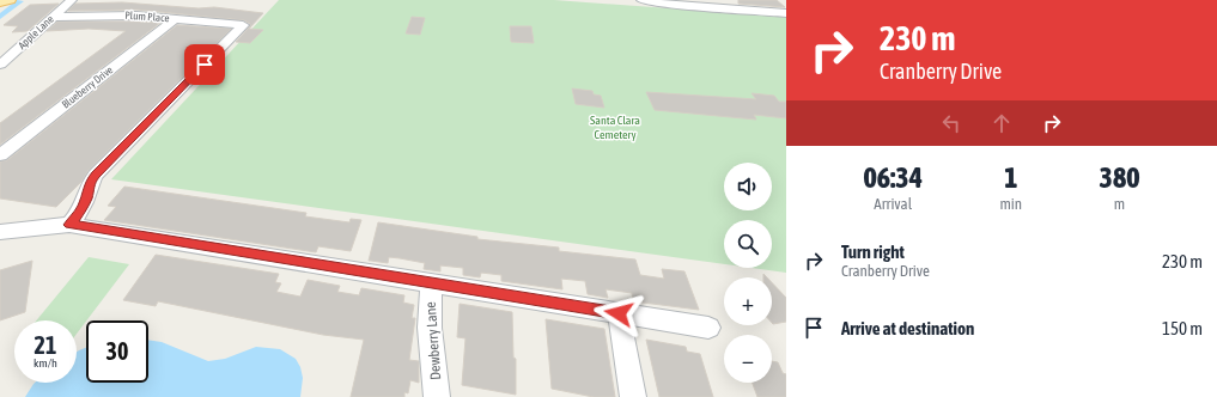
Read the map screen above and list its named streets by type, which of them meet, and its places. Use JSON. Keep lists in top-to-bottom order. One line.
{"streets":{"street":["Plum Place","Apple Lane","Blueberry Drive","Dewberry Lane"]},"crossings":[["Plum Place","Apple Lane"],["Plum Place","Blueberry Drive"]],"parks":["Santa Clara Cemetery"],"page":{"turn":["230 m","Cranberry Drive"],"eta":["06:34","Arrival","1","min","380","m"],"map_buttons":["+","−"],"list":[{"name":"Turn right","note":"Cranberry Drive","value":"230 m"},{"name":"Arrive at destination","value":"150 m"}],"speed":"21 km/h","limit":"30"}}
